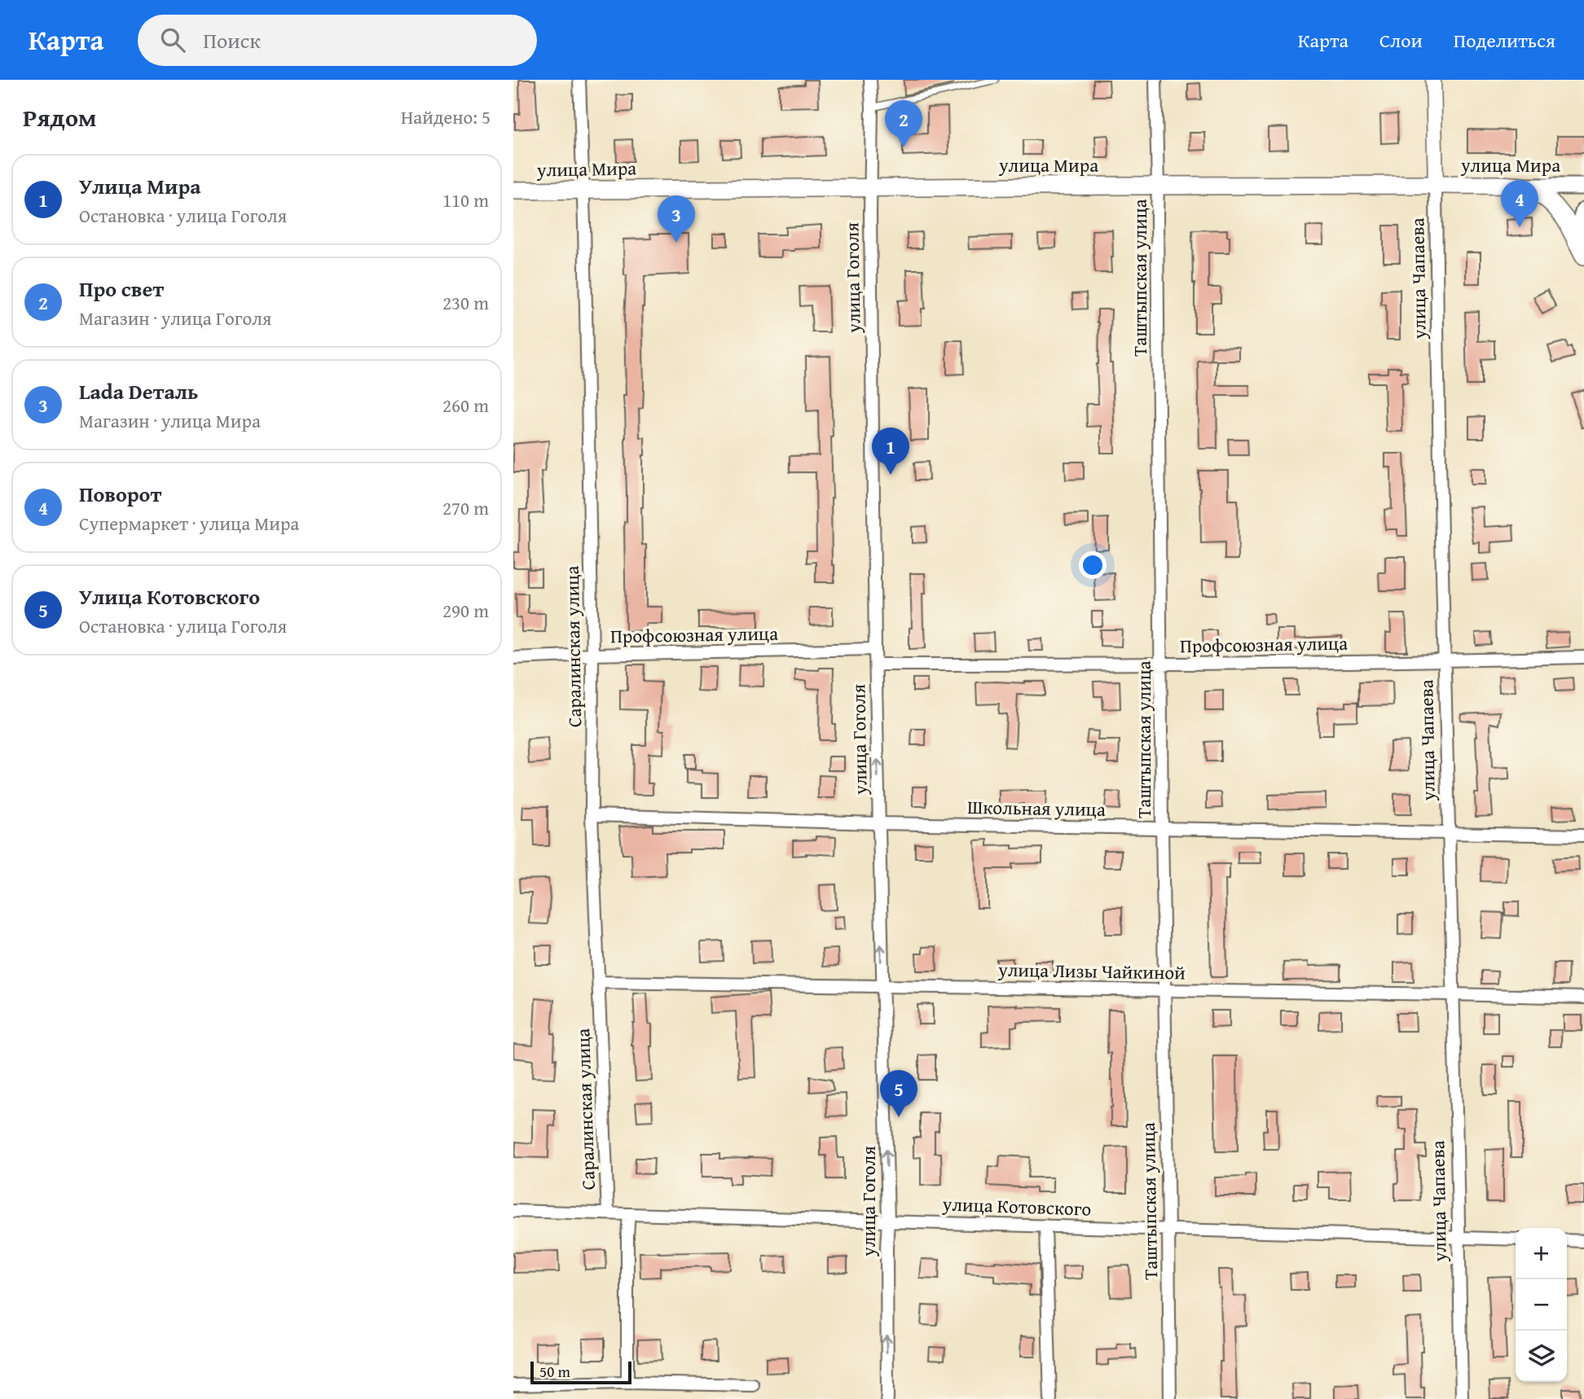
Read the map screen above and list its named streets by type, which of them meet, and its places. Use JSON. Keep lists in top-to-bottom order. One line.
{"streets":{"main road":["улица Мира"],"street":["улица Гоголя","Таштыпская улица","улица Чапаева","Профсоюзная улица","Саралинская улица","Школьная улица","улица Лизы Чайкиной","улица Котовского"]},"crossings":[["улица Мира","улица Гоголя"],["улица Мира","Таштыпская улица"],["улица Мира","улица Чапаева"],["улица Мира","Саралинская улица"],["улица Гоголя","Профсоюзная улица"],["улица Гоголя","Школьная улица"],["улица Гоголя","улица Лизы Чайкиной"],["улица Гоголя","улица Котовского"],["Таштыпская улица","Профсоюзная улица"],["Таштыпская улица","Школьная улица"],["Таштыпская улица","улица Лизы Чайкиной"],["Таштыпская улица","улица Котовского"],["улица Чапаева","Профсоюзная улица"],["улица Чапаева","Школьная улица"],["улица Чапаева","улица Лизы Чайкиной"],["улица Чапаева","улица Котовского"],["Профсоюзная улица","Саралинская улица"],["Саралинская улица","Школьная улица"],["Саралинская улица","улица Лизы Чайкиной"],["Саралинская улица","улица Котовского"]],"one_way":["улица Гоголя"],"scale_bar":"50 m","page":{"header":"Карта","search":"Поиск","nav":["Карта","Слои","Поделиться"],"heading":["Рядом","Найдено: 5"],"pins":["2","4","3","1","5"],"list":[{"mark":"1","name":"Улица Мира","note":"Остановка · улица Гоголя","value":"110 m"},{"mark":"2","name":"Про свет","note":"Магазин · улица Гоголя","value":"230 m"},{"mark":"3","name":"Lada Dеталь","note":"Магазин · улица Мира","value":"260 m"},{"mark":"4","name":"Поворот","note":"Супермаркет · улица Мира","value":"270 m"},{"mark":"5","name":"Улица Котовского","note":"Остановка · улица Гоголя","value":"290 m"}],"map_buttons":["+","−"],"scale":"50 m"}}
